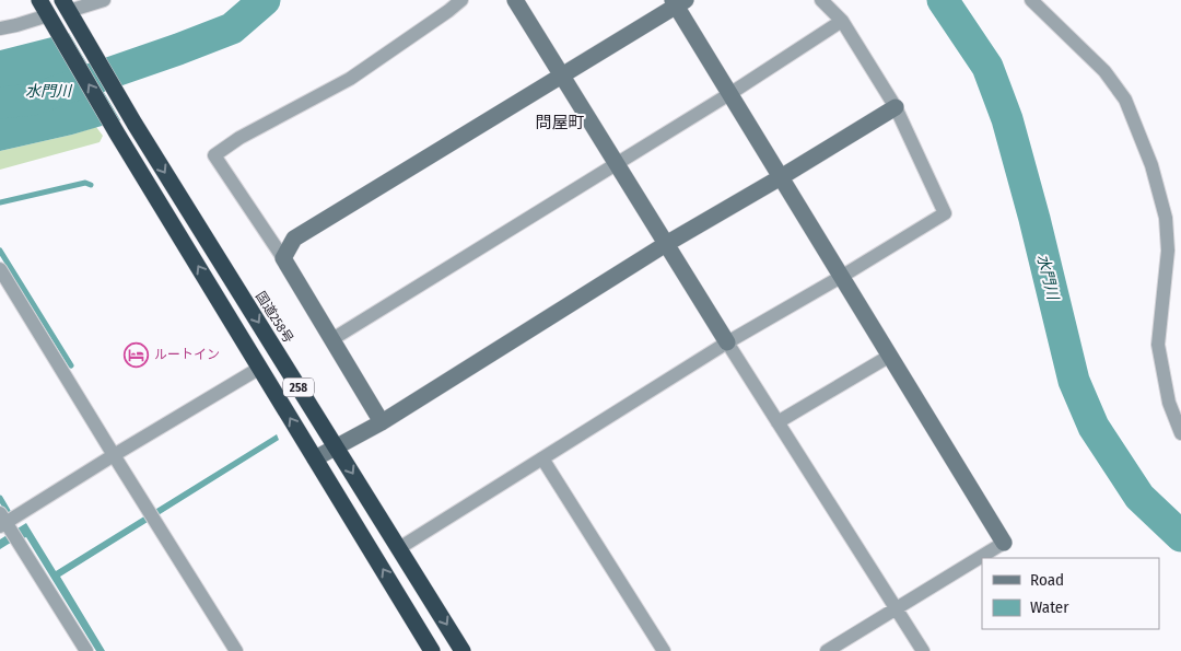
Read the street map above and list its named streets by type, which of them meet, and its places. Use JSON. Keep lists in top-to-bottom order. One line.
{"streets":{"highway":["国道258号","258"]},"districts":["問屋町"],"water":["水門川"],"places":{"hotel":["ルートイン"]},"legend":["Road","Water"]}
